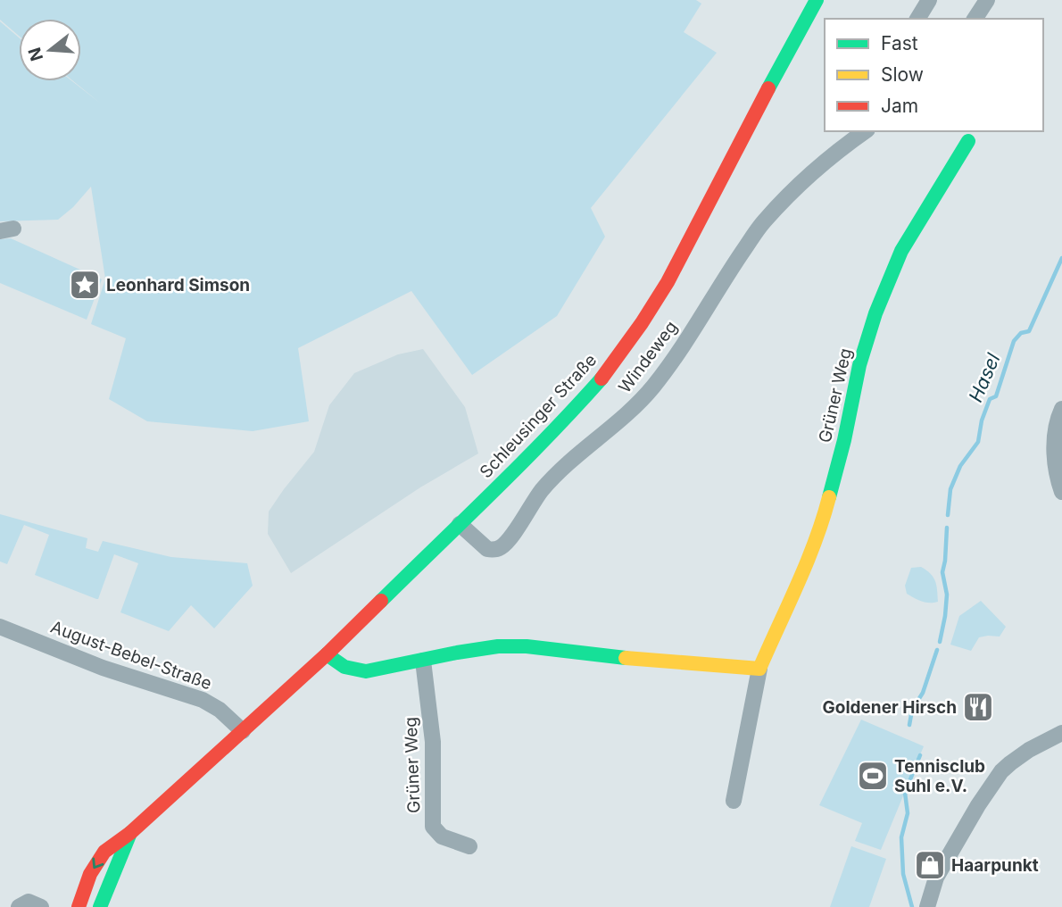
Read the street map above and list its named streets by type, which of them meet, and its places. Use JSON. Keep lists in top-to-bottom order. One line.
{"streets":{"main road":["Grüner Weg","Schleusinger Straße"],"street":["Windeweg","August-Bebel-Straße"]},"crossings":[["Windeweg","Schleusinger Straße"],["Schleusinger Straße","August-Bebel-Straße"]],"water":["Hasel"],"places":{"place":["Leonhard Simson"],"restaurant":["Goldener Hirsch"],"sports":["Tennisclub Suhl e.V."],"shop":["Haarpunkt"]},"legend":["Fast","Slow","Jam"],"north":"left"}
